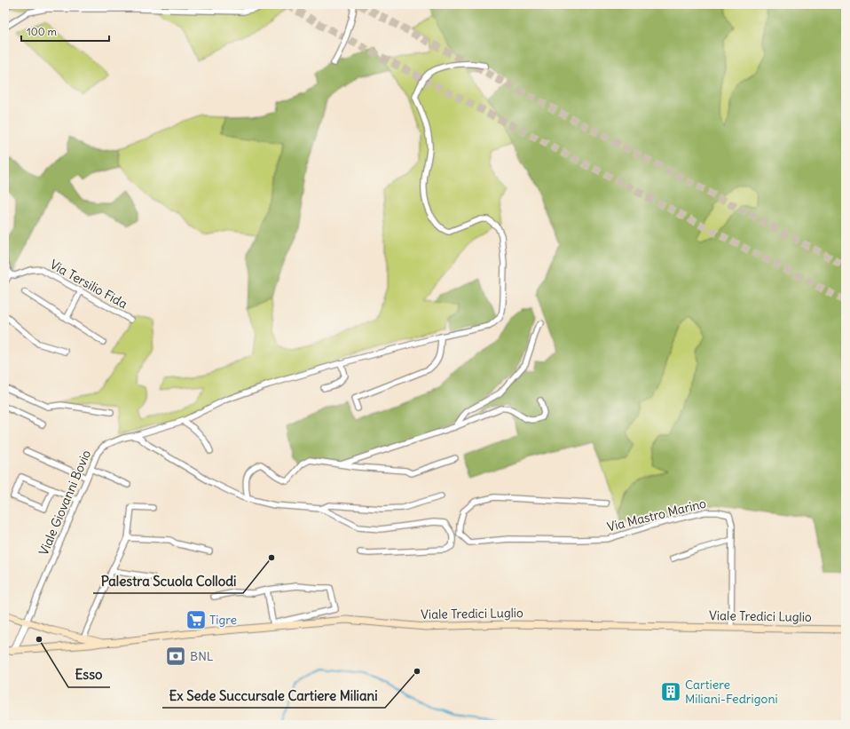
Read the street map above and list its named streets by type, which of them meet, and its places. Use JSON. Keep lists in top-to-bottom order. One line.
{"streets":{"main road":["Viale Tredici Luglio"],"street":["Via Tersilio Fida","Viale Giovanni Bovio","Via Mastro Marino"]},"crossings":[["Via Mastro Marino","Viale Tredici Luglio"]],"places":{"other":["Palestra Scuola Collodi","Esso","Ex Sede Succursale Cartiere Miliani"],"supermarket":["Tigre"],"bank":["BNL"],"building":["Cartiere Miliani-Fedrigoni"]},"scale_bar":"100 m"}
